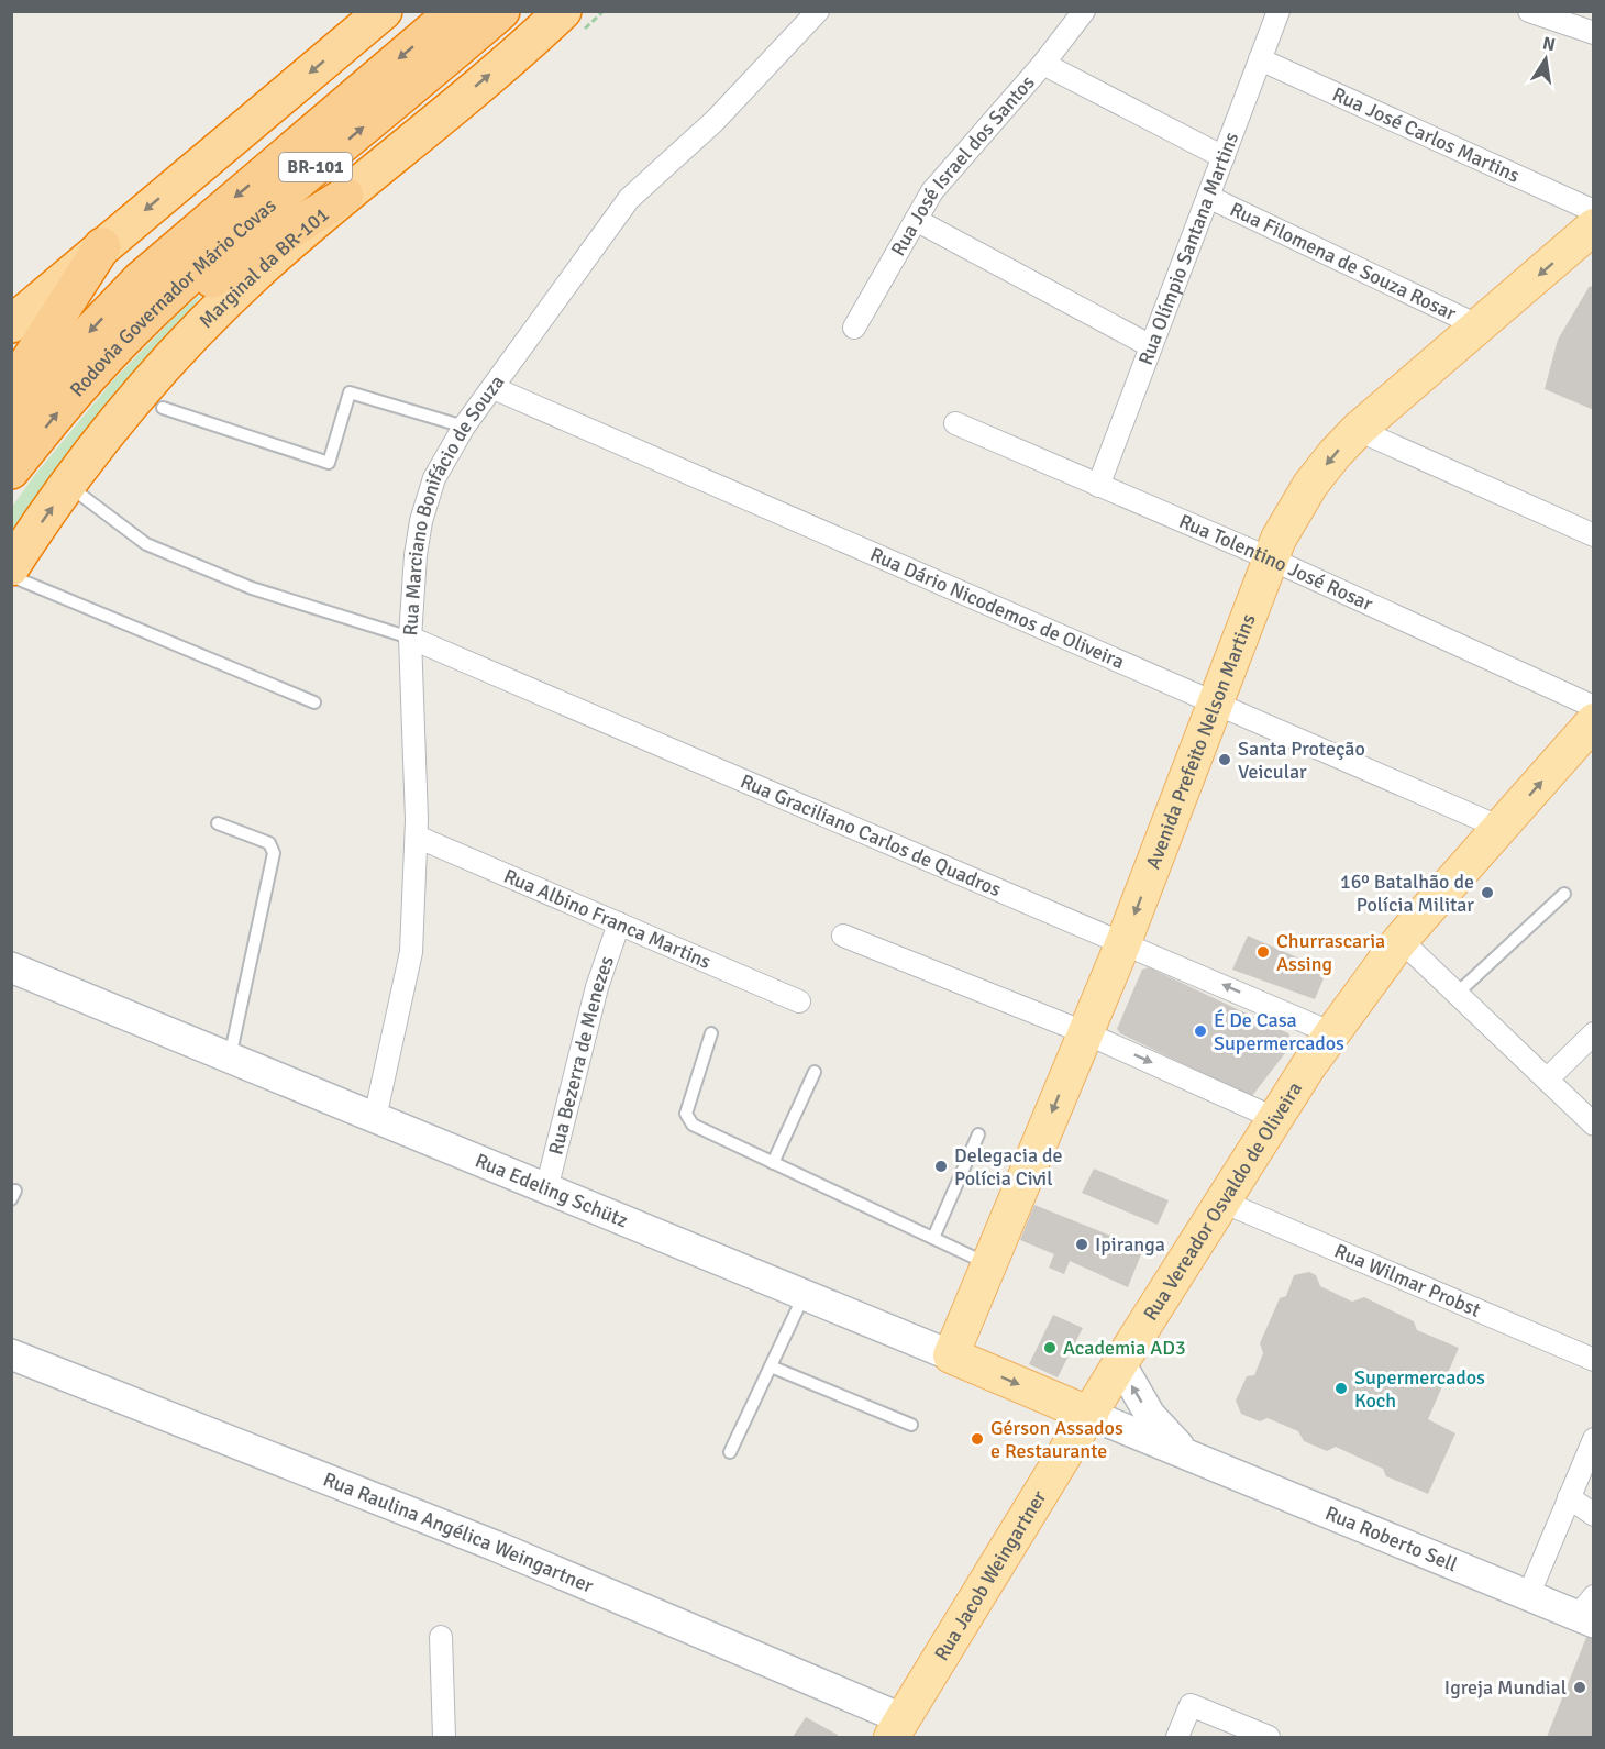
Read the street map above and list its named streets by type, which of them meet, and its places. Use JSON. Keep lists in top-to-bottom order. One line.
{"streets":{"highway":["BR-101","Marginal da BR-101","Rodovia Governador Mário Covas"],"main road":["Avenida Prefeito Nelson Martins","Rua Edeling Schütz","Rua Vereador Osvaldo de Oliveira","Rua Raulina Angélica Weingartner","Rua Roberto Sell","Rua Jacob Weingartner"],"street":["Rua José Carlos Martins","Rua José Israel dos Santos","Rua Olímpio Santana Martins","Rua Filomena de Souza Rosar","Rua Marciano Bonifácio de Souza","Rua Tolentino José Rosar","Rua Dário Nicodemos de Oliveira","Rua Graciliano Carlos de Quadros","Rua Albino Franca Martins","Rua Bezerra de Menezes","Rua Wilmar Probst"]},"crossings":[["Rua José Carlos Martins","Rua Olímpio Santana Martins"],["Rua Olímpio Santana Martins","Rua Filomena de Souza Rosar"],["Rua Olímpio Santana Martins","Rua Tolentino José Rosar"],["Rua Filomena de Souza Rosar","Avenida Prefeito Nelson Martins"],["Rua Marciano Bonifácio de Souza","Rua Dário Nicodemos de Oliveira"],["Rua Marciano Bonifácio de Souza","Rua Graciliano Carlos de Quadros"],["Rua Marciano Bonifácio de Souza","Rua Albino Franca Martins"],["Rua Marciano Bonifácio de Souza","Rua Edeling Schütz"],["Rua Tolentino José Rosar","Avenida Prefeito Nelson Martins"],["Rua Dário Nicodemos de Oliveira","Avenida Prefeito Nelson Martins"],["Rua Dário Nicodemos de Oliveira","Rua Vereador Osvaldo de Oliveira"],["Avenida Prefeito Nelson Martins","Rua Graciliano Carlos de Quadros"],["Avenida Prefeito Nelson Martins","Rua Edeling Schütz"],["Rua Graciliano Carlos de Quadros","Rua Vereador Osvaldo de Oliveira"],["Rua Albino Franca Martins","Rua Bezerra de Menezes"],["Rua Bezerra de Menezes","Rua Edeling Schütz"],["Rua Edeling Schütz","Rua Vereador Osvaldo de Oliveira"],["Rua Edeling Schütz","Rua Roberto Sell"],["Rua Edeling Schütz","Rua Jacob Weingartner"],["Rua Vereador Osvaldo de Oliveira","Rua Wilmar Probst"],["Rua Vereador Osvaldo de Oliveira","Rua Roberto Sell"],["Rua Vereador Osvaldo de Oliveira","Rua Jacob Weingartner"],["Rua Raulina Angélica Weingartner","Rua Jacob Weingartner"],["Rua Roberto Sell","Rua Jacob Weingartner"]],"one_way":["Avenida Prefeito Nelson Martins"],"places":["Santa Proteção Veicular","16º Batalhão de Polícia Militar","Churrascaria Assing","É De Casa Supermercados","Delegacia de Polícia Civil","Ipiranga","Academia AD3","Supermercados Koch","Gérson Assados e Restaurante","Igreja Mundial"],"north":"top"}
